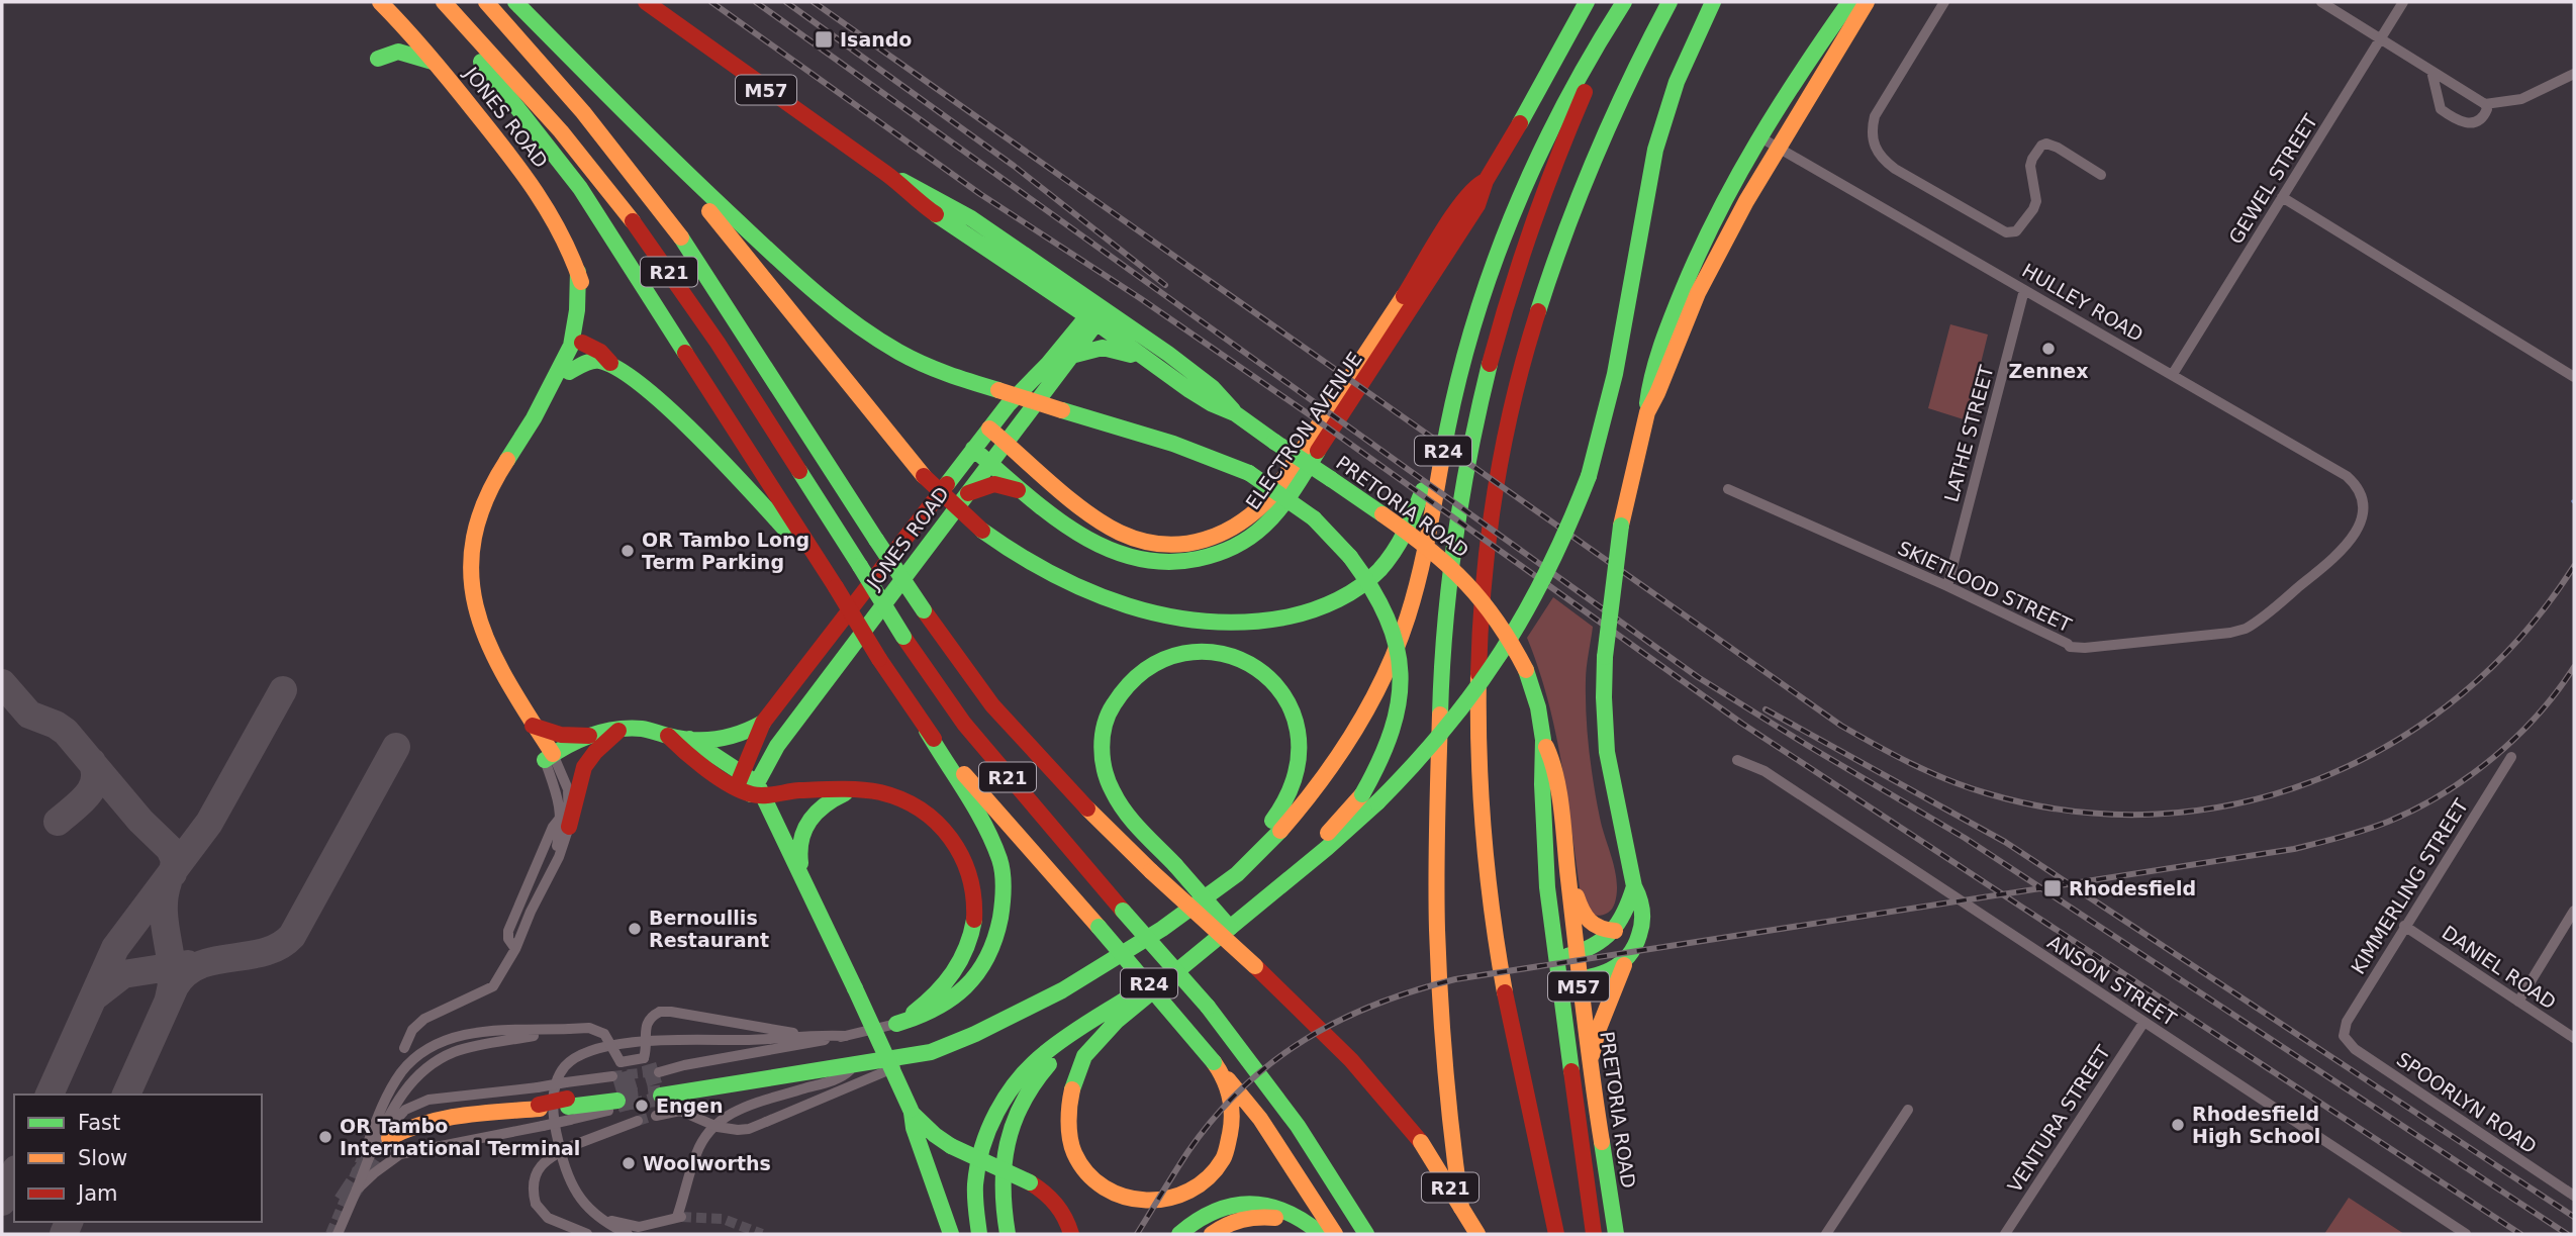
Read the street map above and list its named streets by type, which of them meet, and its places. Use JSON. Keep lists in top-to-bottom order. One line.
{"streets":{"main road":["M57","JONES ROAD","R21","ELECTRON AVENUE","R24","PRETORIA ROAD"],"street":["GEWEL STREET","HULLEY ROAD","LATHE STREET","SKIETLOOD STREET","KIMMERLING STREET","DANIEL ROAD","ANSON STREET","SPOORLYN ROAD","VENTURA STREET"]},"crossings":[["JONES ROAD","ELECTRON AVENUE"],["JONES ROAD","PRETORIA ROAD"],["GEWEL STREET","HULLEY ROAD"],["HULLEY ROAD","LATHE STREET"],["HULLEY ROAD","SKIETLOOD STREET"],["LATHE STREET","SKIETLOOD STREET"],["KIMMERLING STREET","DANIEL ROAD"],["KIMMERLING STREET","SPOORLYN ROAD"],["ANSON STREET","VENTURA STREET"]],"places":{"transit":["Isando","Rhodesfield"],"other":["Zennex","OR Tambo Long Term Parking","Bernoullis Restaurant","Engen","Rhodesfield High School","OR Tambo International Terminal","Woolworths"]},"legend":["Fast","Slow","Jam"]}
